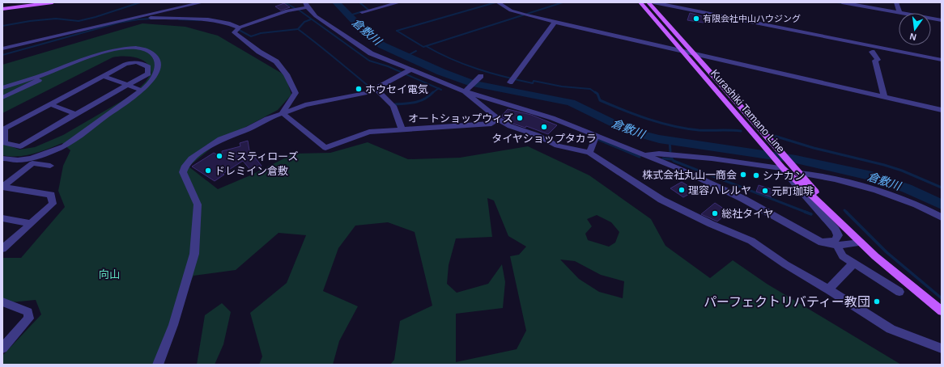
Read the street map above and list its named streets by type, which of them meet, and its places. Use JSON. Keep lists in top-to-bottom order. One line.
{"streets":{"main road":["Kurashiki Tamano Line"]},"water":["倉敷川"],"parks":["向山"],"places":["有限会社中山ハウジング","ホウセイ電気","オートショップウィズ","タイヤショップタカラ","ミスティローズ","ドレミイン倉敷","株式会社丸山一商会","シナカン","理容ハレルヤ","元町珈琲","総社タイヤ","パーフェクトリバティー教団"],"north":"bottom"}
